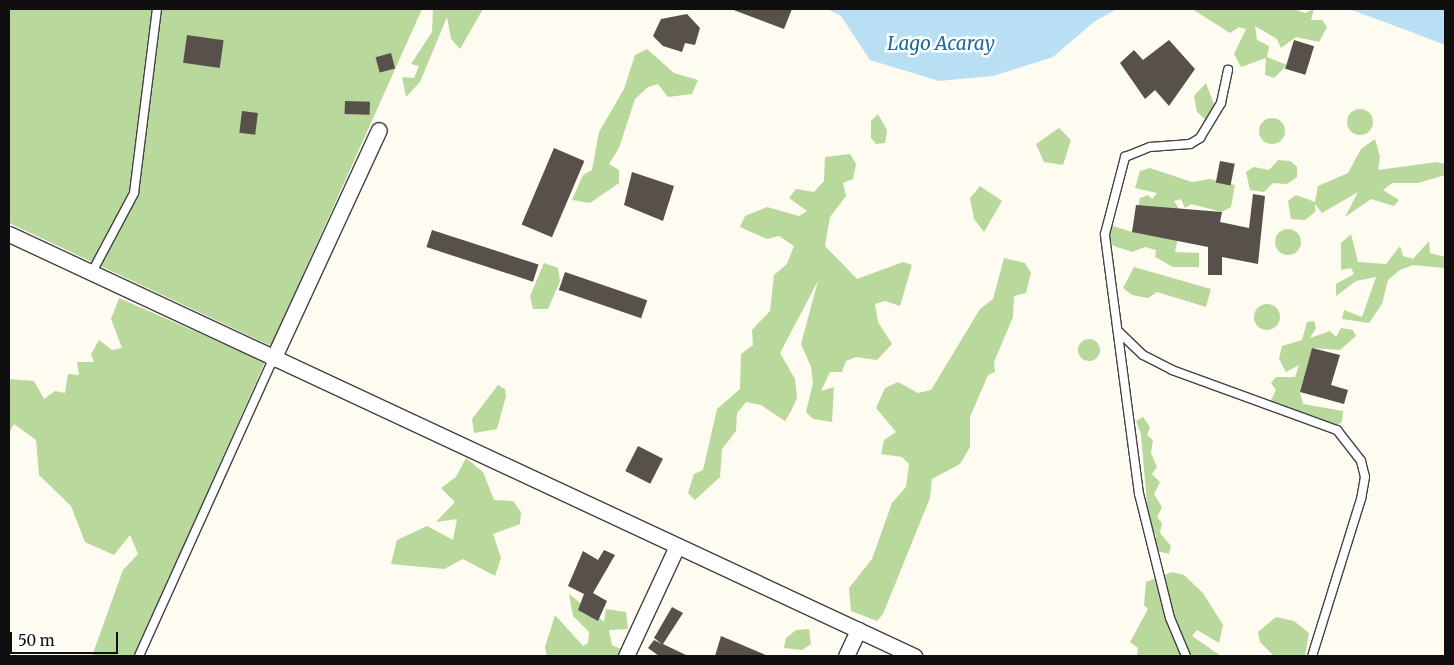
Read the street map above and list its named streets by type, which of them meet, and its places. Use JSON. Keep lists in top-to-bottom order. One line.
{"water":["Lago Acaray"],"scale_bar":"50 m"}
